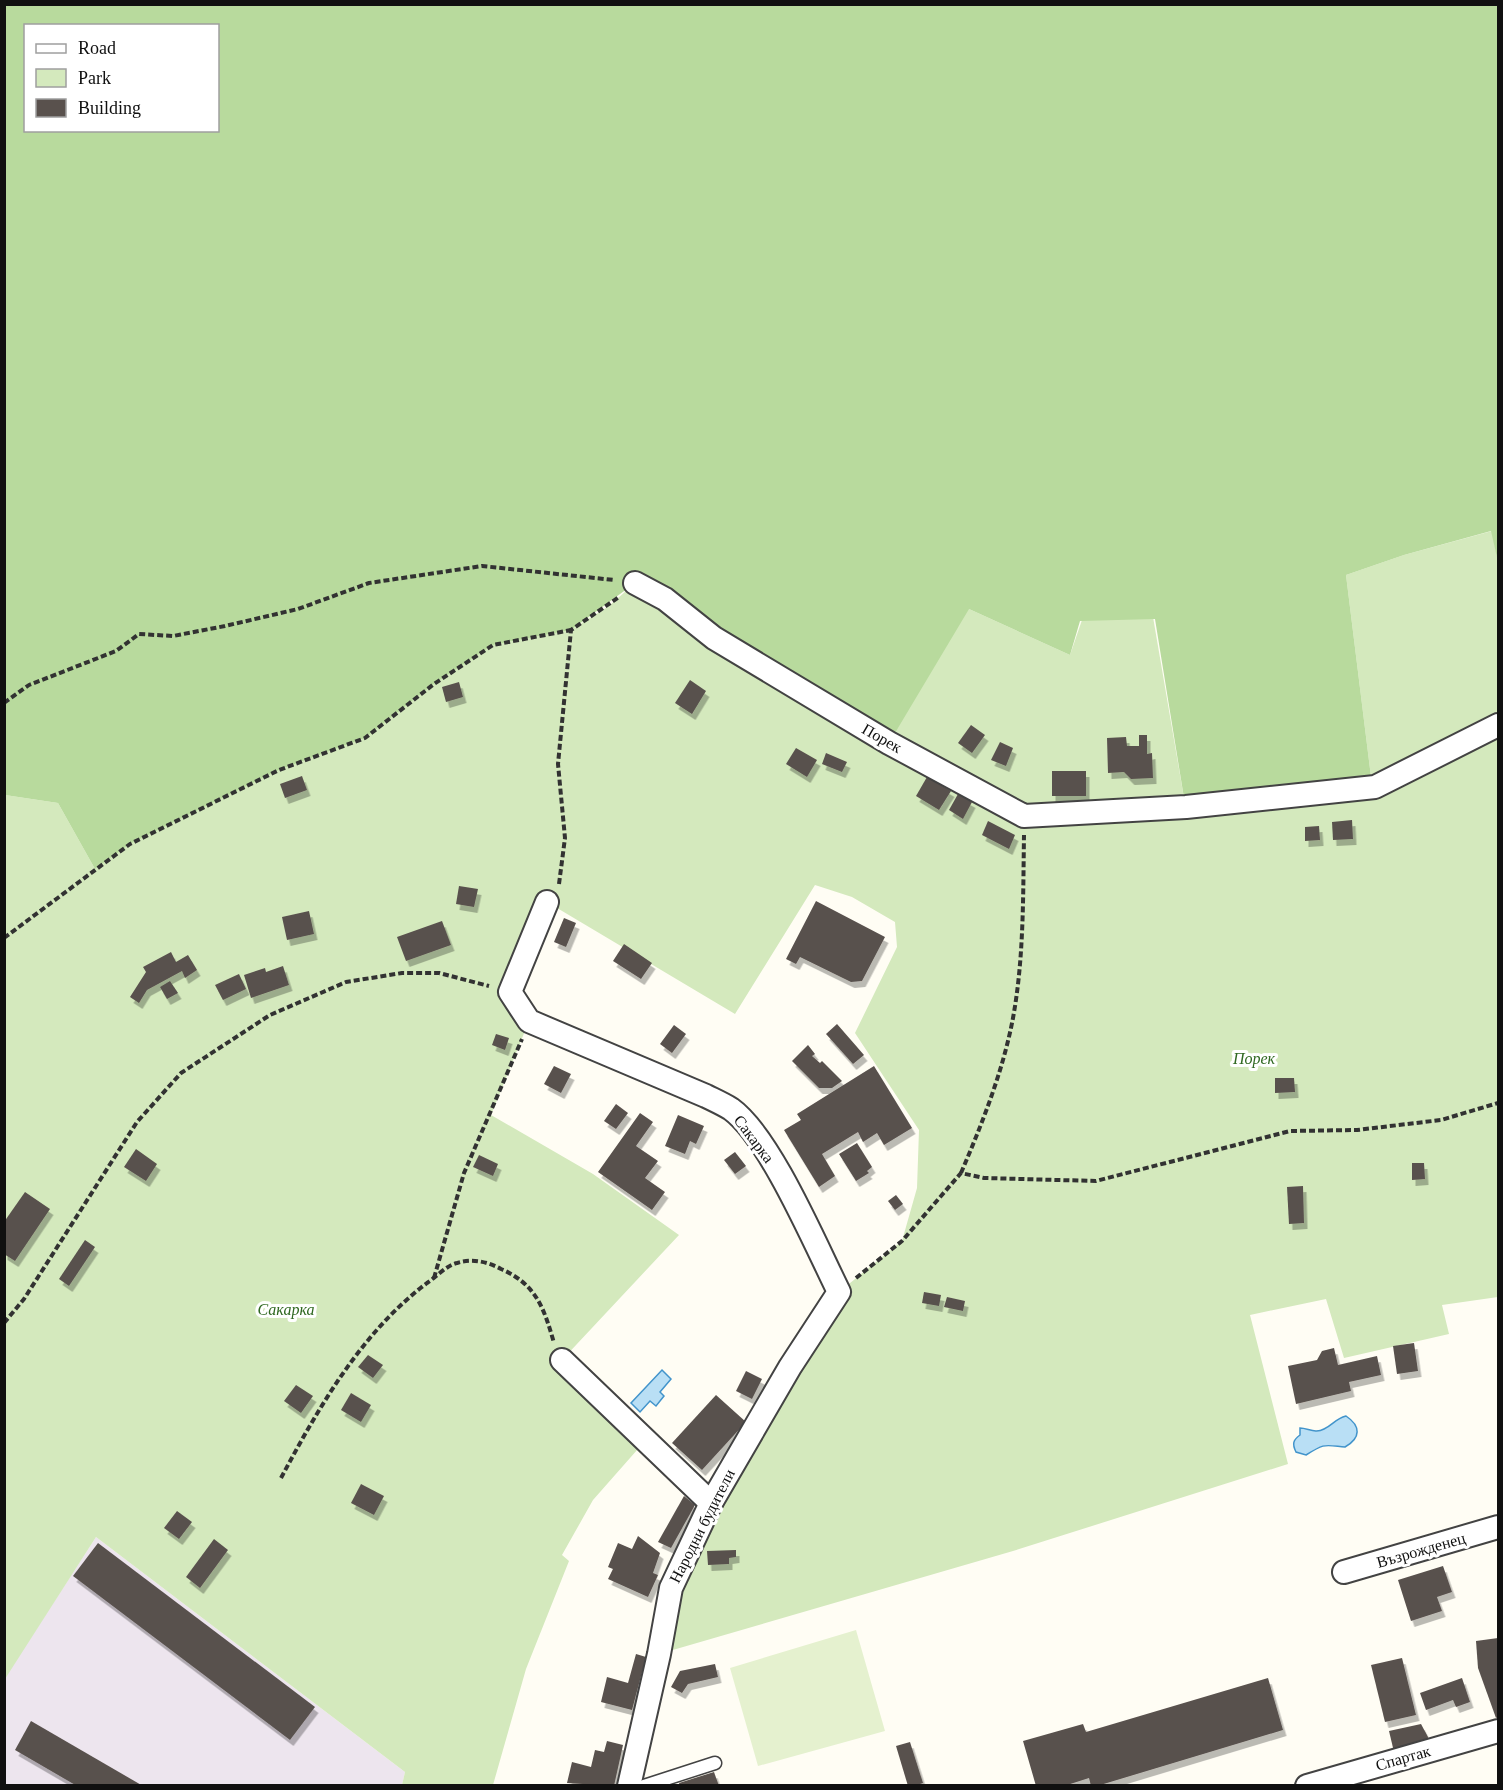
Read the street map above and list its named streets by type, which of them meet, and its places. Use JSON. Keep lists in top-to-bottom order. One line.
{"streets":{"street":["Порек","Сакарка","Народни будители","Възрожденец","Спартак"]},"crossings":[["Сакарка","Народни будители"]],"parks":["Порек","Сакарка"],"legend":["Road","Park","Building"]}
